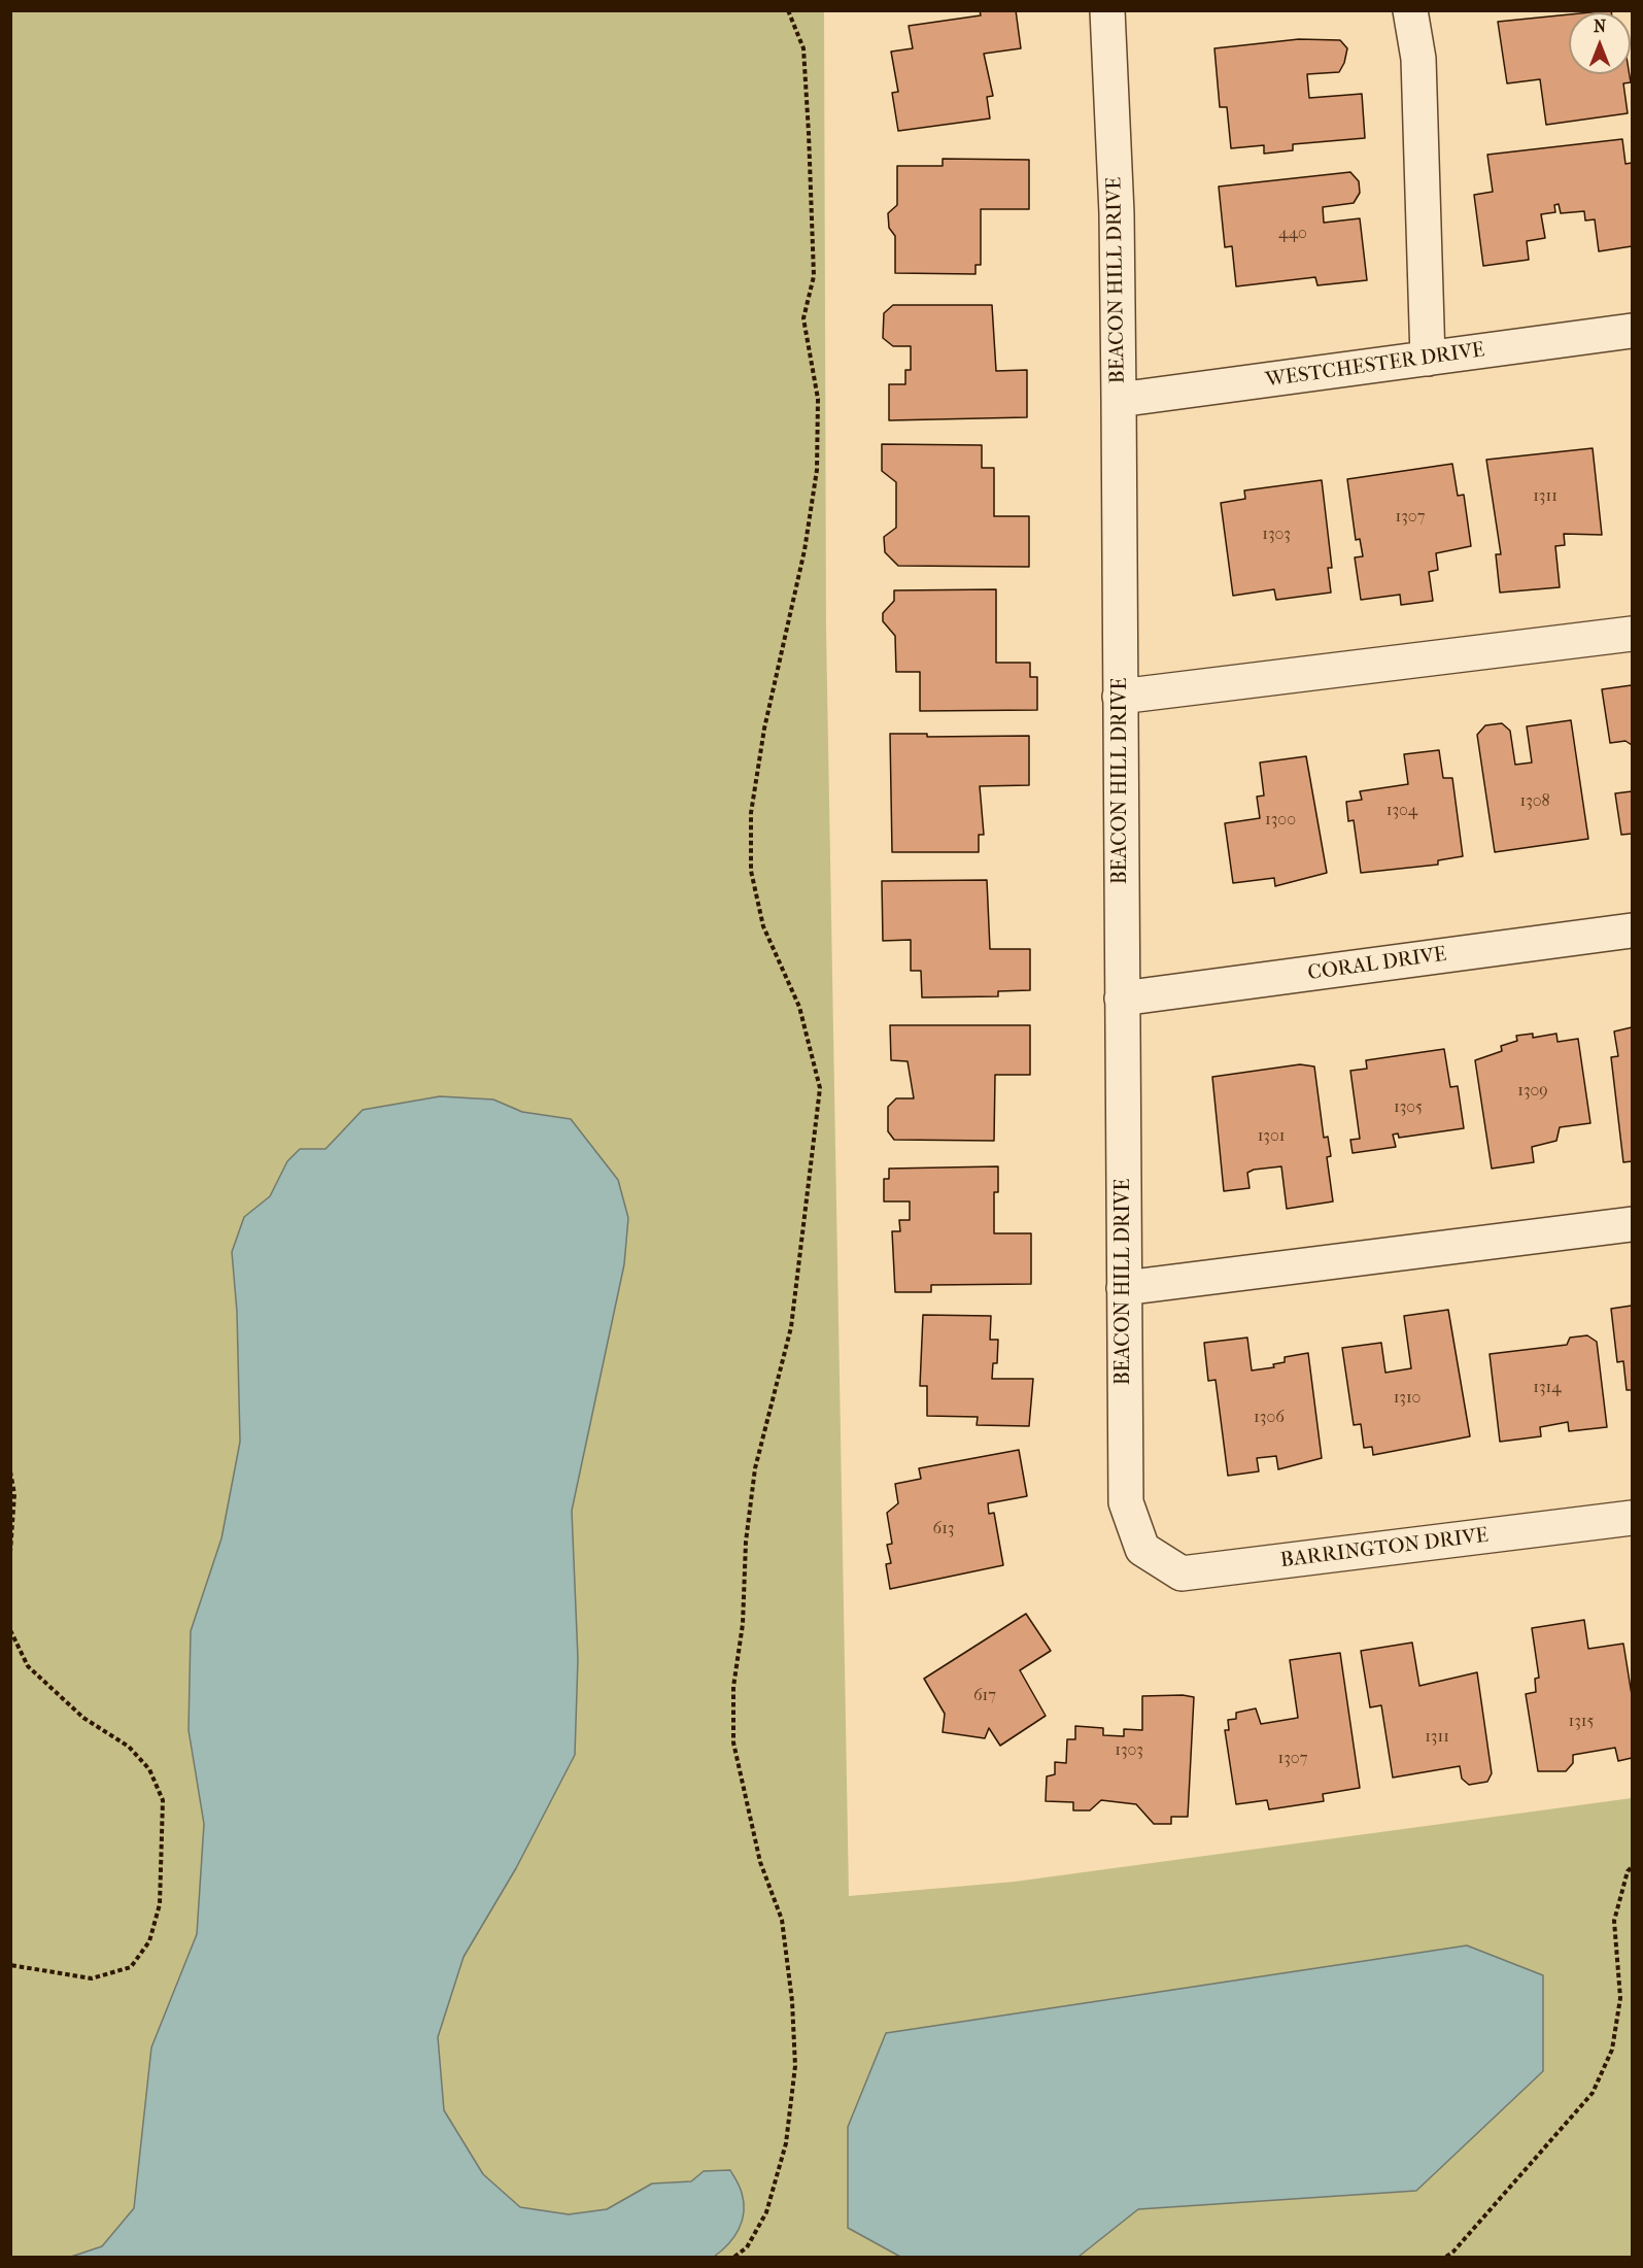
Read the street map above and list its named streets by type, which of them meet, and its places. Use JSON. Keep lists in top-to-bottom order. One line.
{"streets":{"street":["BEACON HILL DRIVE","WESTCHESTER DRIVE","CORAL DRIVE","BARRINGTON DRIVE"]},"crossings":[["BEACON HILL DRIVE","WESTCHESTER DRIVE"],["BEACON HILL DRIVE","CORAL DRIVE"],["BEACON HILL DRIVE","BARRINGTON DRIVE"]],"house_numbers":["440","1311","1307","1303","1308","1304","1300","1309","1305","1301","1314","1310","1306","613","617","1315","1311","1303","1307"],"north":"top"}
